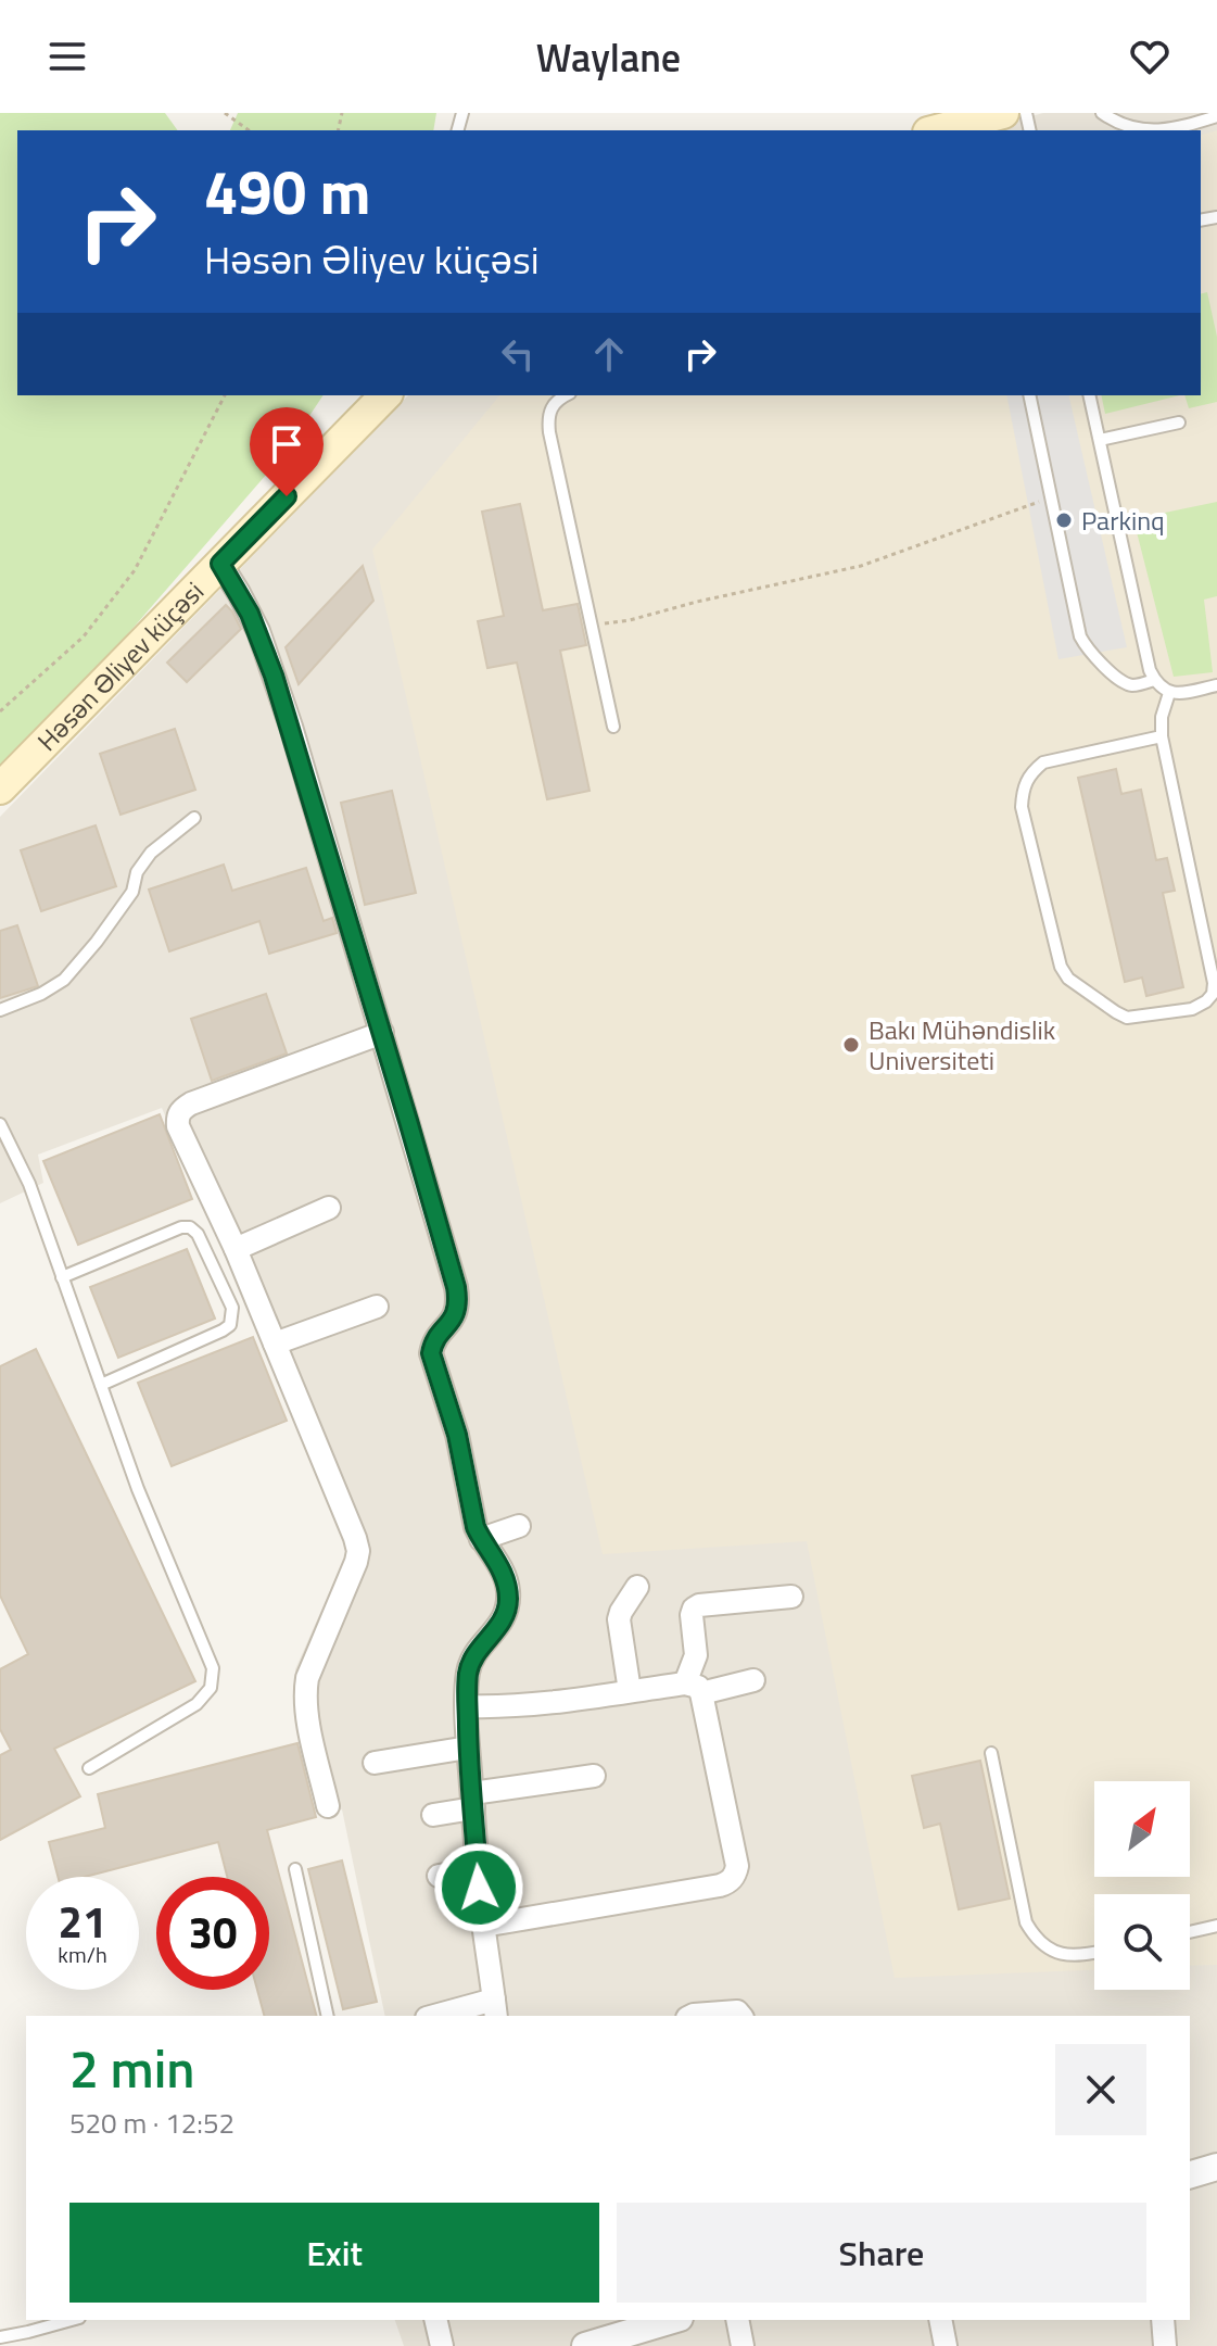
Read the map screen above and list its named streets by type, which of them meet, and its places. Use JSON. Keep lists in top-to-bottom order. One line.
{"streets":{"main road":["Həsən Əliyev küçəsi"]},"places":["Parkinq","Bakı Mühəndislik Universiteti"],"north":"top right","page":{"header":"Waylane","turn":["490 m","Həsən Əliyev küçəsi"],"speed":"21 km/h","limit":"30","heading":["2 min","520 m · 12:52"],"buttons":["Exit","Share"]}}
